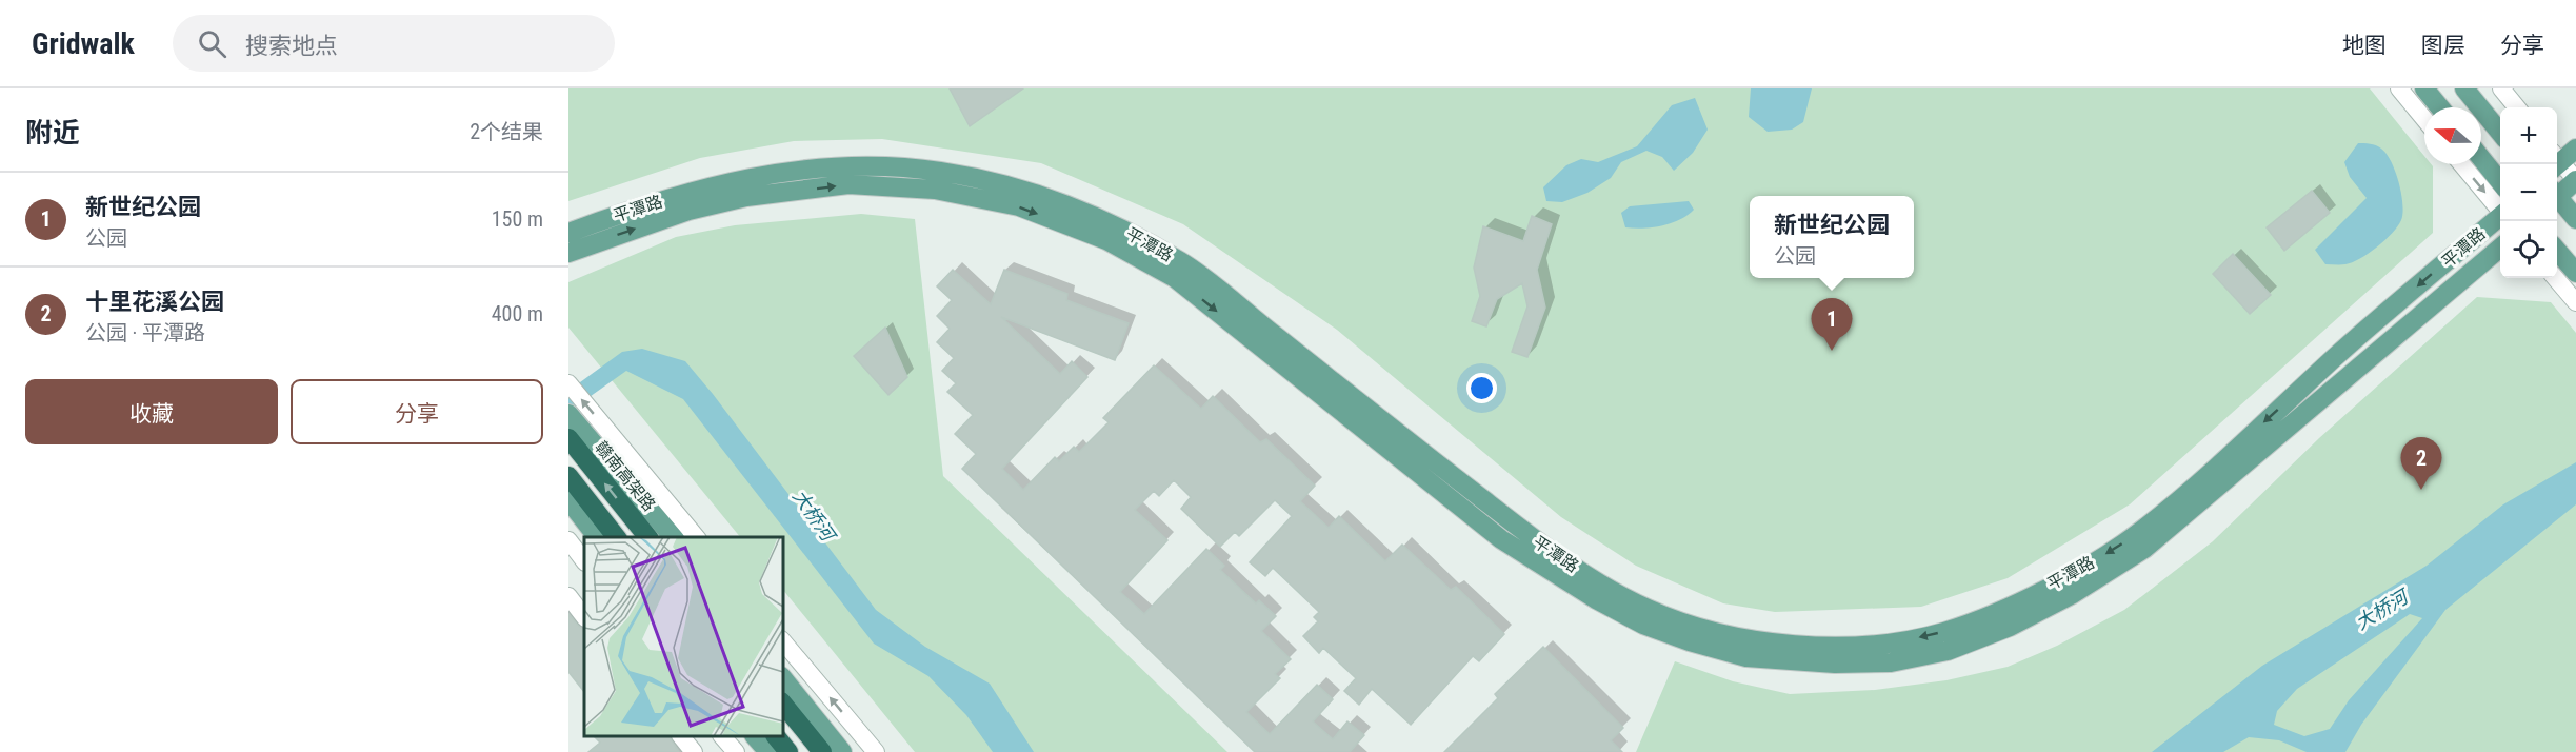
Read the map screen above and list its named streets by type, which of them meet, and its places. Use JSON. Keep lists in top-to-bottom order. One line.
{"streets":{"highway":["赣南高架路"],"main road":["平潭路"]},"water":["大桥河"],"north":"left","page":{"header":"Gridwalk","search":"搜索地点","nav":["地图","图层","分享"],"heading":["附近","2个结果"],"map_buttons":["+","−"],"list":[{"mark":"1","name":"新世纪公园","note":"公园","value":"150 m"},{"mark":"2","name":"十里花溪公园","note":"公园 · 平潭路","value":"400 m"}],"popup":["新世纪公园","公园"],"pins":["1","2"],"buttons":["收藏","分享"]}}
